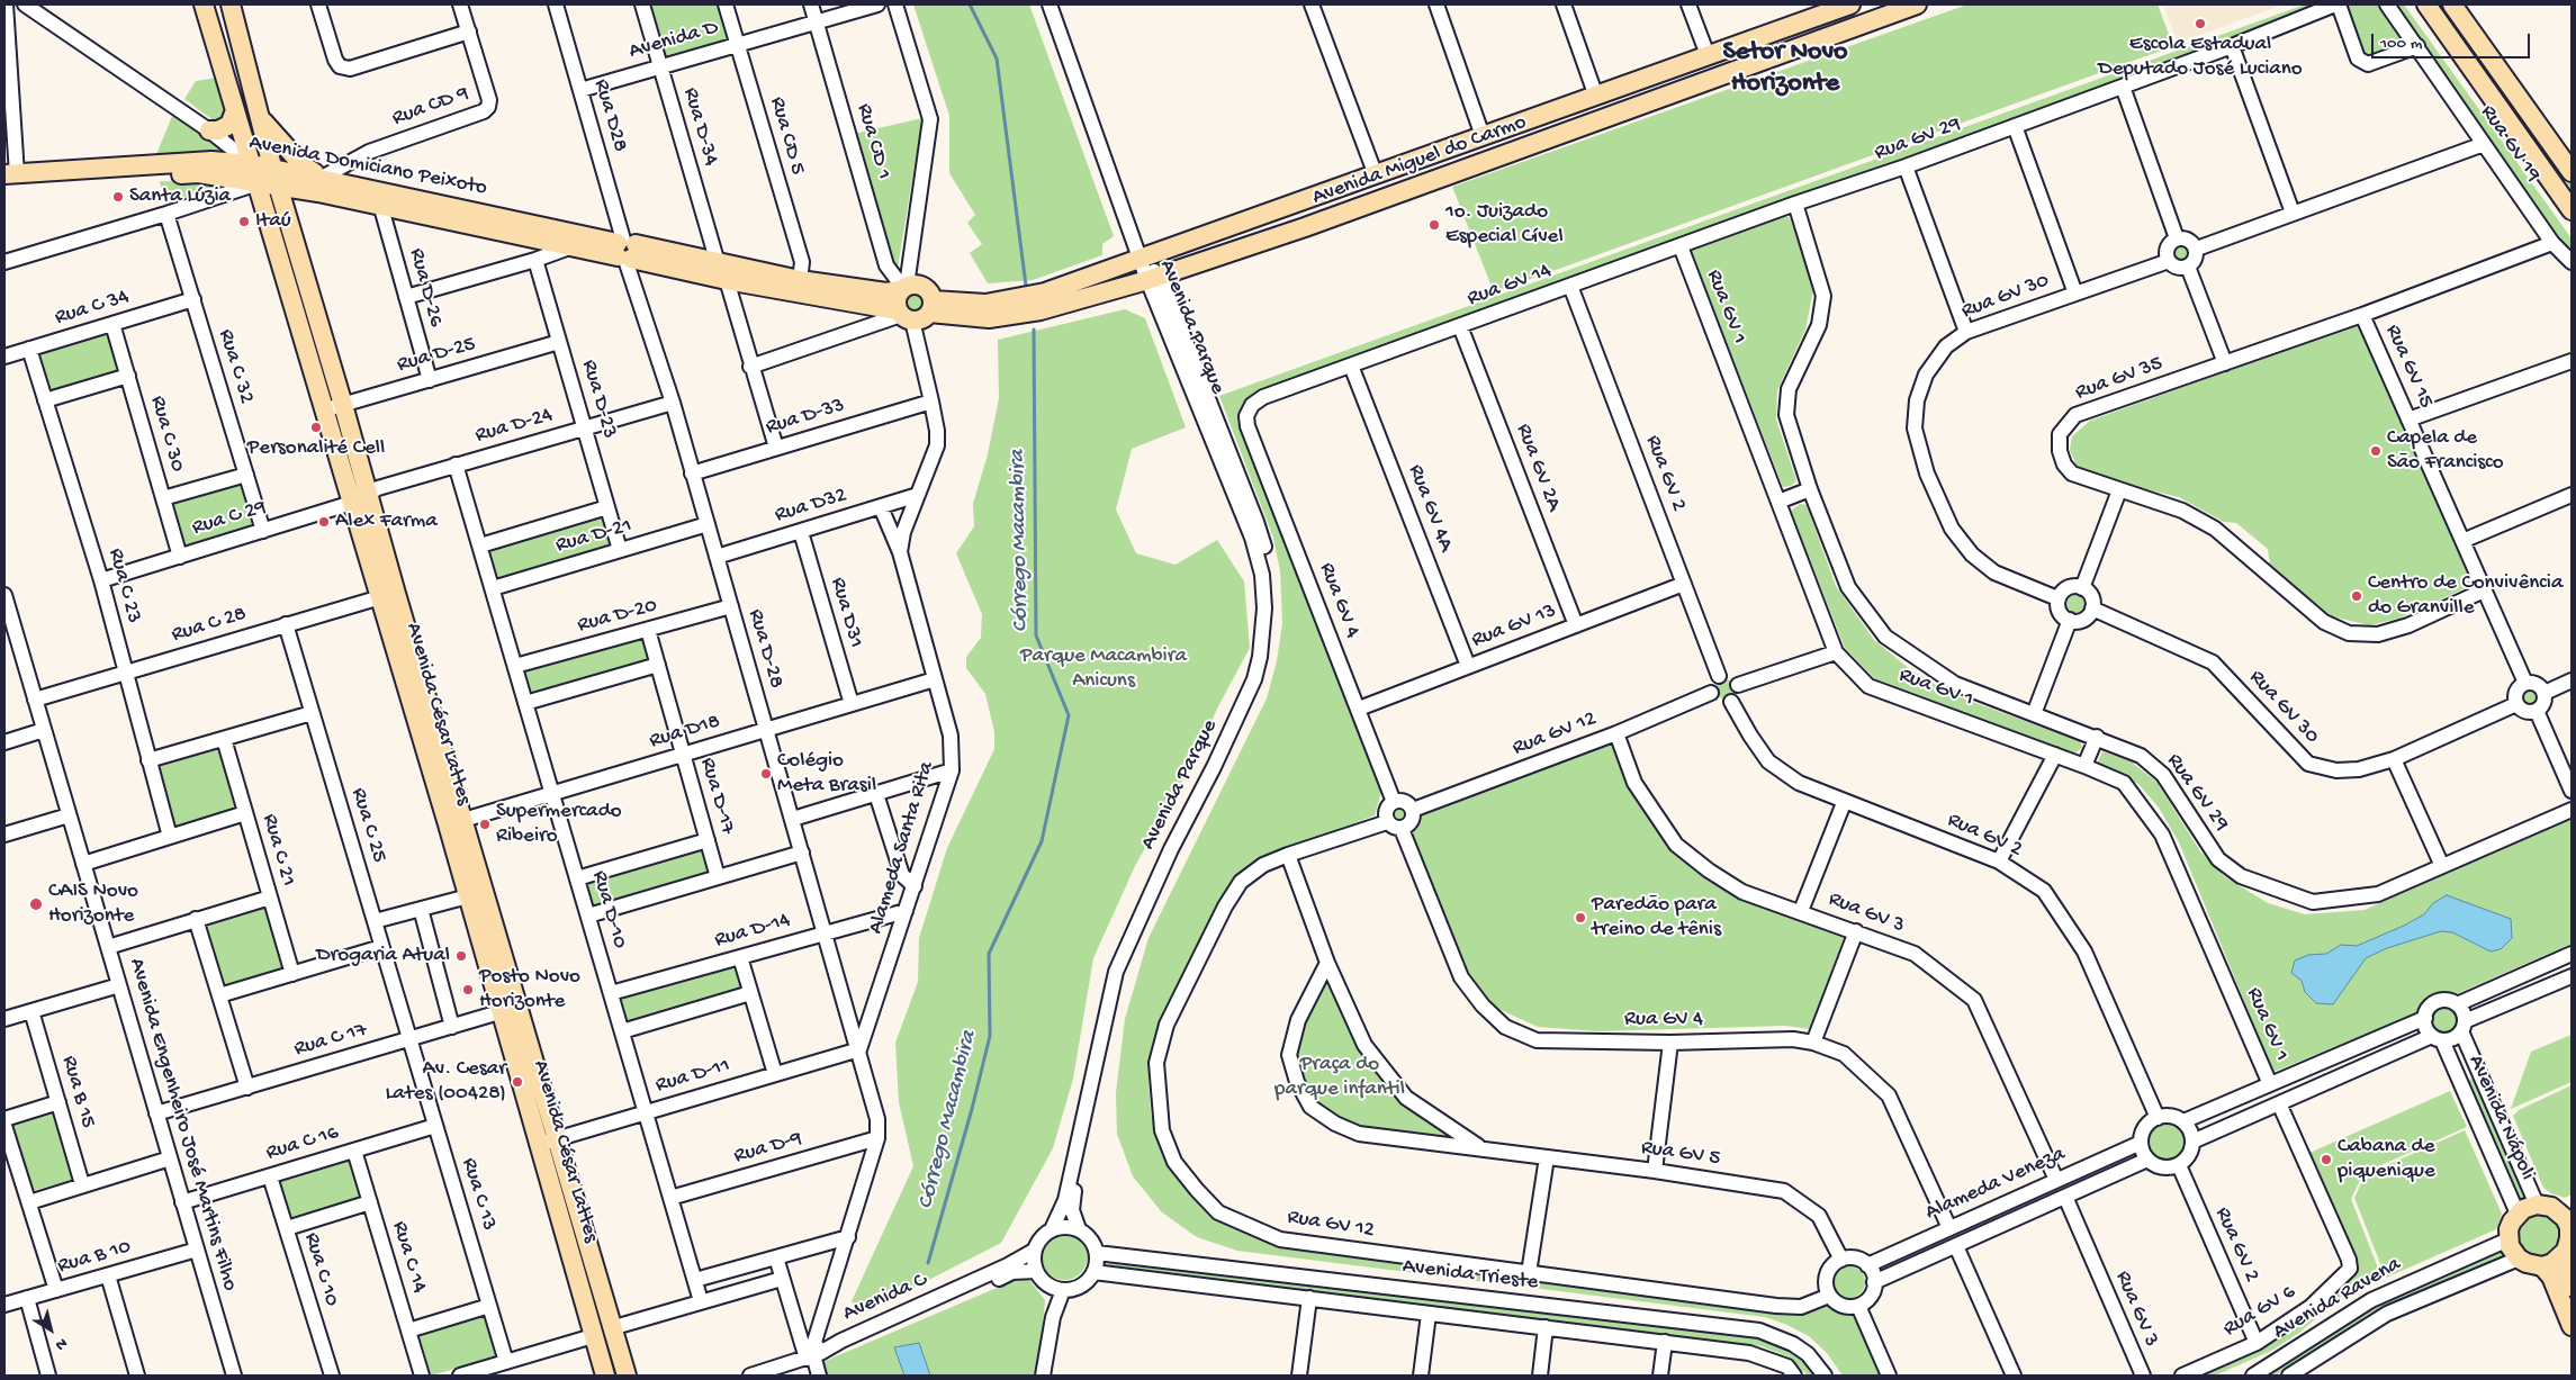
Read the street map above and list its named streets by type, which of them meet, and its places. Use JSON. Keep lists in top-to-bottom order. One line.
{"streets":{"main road":["Avenida Miguel do Carmo","Avenida Domiciano Peixoto","Avenida César Lattes"],"street":["Avenida D","Rua CD 9","Rua D28","Rua D-34","Rua CD 5","Rua GV 29","Rua CD 1","Rua GV 19","Rua GV 14","Rua D-26","Rua GV 30","Rua GV 1","Rua C 34","Avenida Parque","Rua D-25","Rua C 32","Rua GV 15","Rua GV 35","Rua D-23","Rua D-33","Rua D-24","Rua C 30","Rua GV 2A","Rua GV 2","Rua D32","Rua GV 4A","Rua C 29","Rua D-21","Rua C 23","Rua GV 4","Rua D31","Rua D-20","Rua C 28","Rua GV 13","Rua D-28","Rua D18","Rua GV 12","Rua D-17","Rua C 25","Alameda Santa Rita","Rua C 21","Rua D-10","Rua GV 3","Rua D-14","Rua C 17","Rua D-11","Rua B 15","Avenida Nápoli","Avenida Engenheiro José Martins Filho","Rua C 16","Rua D-9","Rua GV 5","Alameda Veneza","Rua C 13","Rua B 10","Rua C 14","Rua C 10","Avenida Trieste","Avenida C","Avenida Ravena","Rua GV 6"]},"crossings":[["Avenida D","Rua D28"],["Avenida D","Rua D-34"],["Avenida D","Rua CD 5"],["Avenida D","Rua CD 1"],["Rua CD 9","Avenida Domiciano Peixoto"],["Rua D28","Avenida Domiciano Peixoto"],["Rua D28","Rua D-28"],["Rua D-34","Avenida Domiciano Peixoto"],["Rua CD 5","Avenida Domiciano Peixoto"],["Rua GV 29","Rua GV 14"],["Rua CD 1","Avenida Miguel do Carmo"],["Rua CD 1","Avenida Domiciano Peixoto"],["Rua CD 1","Alameda Santa Rita"],["Rua GV 19","Rua GV 35"],["Avenida Miguel do Carmo","Avenida Domiciano Peixoto"],["Avenida Miguel do Carmo","Avenida Parque"],["Avenida Miguel do Carmo","Alameda Santa Rita"],["Avenida Domiciano Peixoto","Rua D-26"],["Avenida Domiciano Peixoto","Rua D-28"],["Avenida Domiciano Peixoto","Avenida César Lattes"],["Avenida Domiciano Peixoto","Alameda Santa Rita"],["Rua GV 14","Rua GV 1"],["Rua GV 14","Rua GV 2A"],["Rua GV 14","Rua GV 2"],["Rua GV 14","Rua GV 4A"],["Rua GV 14","Rua GV 4"],["Rua D-26","Rua D-25"],["Rua GV 30","Rua GV 15"],["Rua C 34","Rua C 32"],["Rua C 34","Rua C 30"],["Rua C 34","Rua C 23"],["Avenida Parque","Avenida Trieste"],["Avenida Parque","Avenida C"],["Rua D-25","Rua D-23"],["Rua D-25","Avenida César Lattes"],["Rua C 32","Rua C 29"],["Rua GV 15","Rua GV 35"],["Rua D-23","Rua D-24"],["Rua D-23","Rua D-21"],["Rua D-33","Rua D-28"],["Rua D-33","Alameda Santa Rita"],["Rua D-24","Rua C 29"],["Rua D-24","Rua D-28"],["Rua D-24","Avenida César Lattes"],["Rua D-24","Rua D-10"],["Rua C 30","Rua C 29"],["Rua GV 2A","Rua GV 13"],["Rua GV 2","Rua GV 13"],["Rua GV 2","Rua GV 12"],["Rua GV 2","Alameda Veneza"],["Rua GV 2","Rua GV 6"],["Rua D32","Rua D31"],["Rua D32","Rua D-28"],["Rua D32","Alameda Santa Rita"],["Rua GV 4A","Rua GV 13"],["Rua C 29","Rua C 23"],["Rua C 29","Avenida César Lattes"],["Rua D-21","Rua D-28"],["Rua D-21","Rua D-10"],["Rua C 23","Rua C 28"],["Rua GV 4","Rua GV 13"],["Rua GV 4","Rua GV 12"],["Rua GV 4","Alameda Veneza"],["Rua D31","Rua D18"],["Rua D-20","Rua D-28"],["Rua D-20","Rua D-17"],["Rua D-20","Rua D-10"],["Rua C 28","Avenida César Lattes"],["Rua C 28","Rua C 25"],["Rua C 28","Avenida Engenheiro José Martins Filho"],["Rua D-28","Rua D18"],["Rua D-28","Alameda Santa Rita"],["Rua D-28","Rua D-14"],["Rua D-28","Rua D-11"],["Avenida César Lattes","Rua D18"],["Avenida César Lattes","Rua C 17"],["Avenida César Lattes","Rua D-11"],["Rua D18","Rua D-17"],["Rua D18","Alameda Santa Rita"],["Rua D18","Rua D-10"],["Rua GV 12","Rua GV 3"],["Rua GV 12","Rua GV 5"],["Rua GV 12","Alameda Veneza"],["Rua C 25","Rua C 17"],["Rua C 25","Rua C 13"],["Alameda Santa Rita","Rua D-14"],["Alameda Santa Rita","Rua D-11"],["Rua D-10","Rua D-14"],["Rua D-10","Rua D-11"],["Rua D-10","Rua D-9"],["Rua GV 3","Alameda Veneza"],["Rua C 17","Avenida Engenheiro José Martins Filho"],["Rua C 17","Rua C 13"],["Avenida Nápoli","Avenida Ravena"],["Avenida Engenheiro José Martins Filho","Rua C 16"],["Avenida Engenheiro José Martins Filho","Rua B 10"],["Rua C 16","Rua C 13"],["Rua C 16","Rua C 14"],["Rua C 16","Rua C 10"],["Rua GV 5","Alameda Veneza"],["Avenida Trieste","Avenida C"]],"districts":["Setor Novo Horizonte"],"water":["Córrego Macambira"],"parks":["Parque Macambira Anicuns","Praça do parque infantil"],"places":["Escola Estadual Deputado José Luciano","Santa Lúzia","Itaú","1o. Juizado Especial Cível","Personalité Cell","Capela de São Francisco","Alex Farma","Centro de Convivência do Granville","Colégio Meta Brasil","Supermercado Ribeiro","CAIS Novo Horizonte","Paredão para treino de tênis","Drogaria Atual","Posto Novo Horizonte","Av. Cesar Lates (00428)","Cabana de piquenique"],"scale_bar":"100 m","north":"bottom right"}
